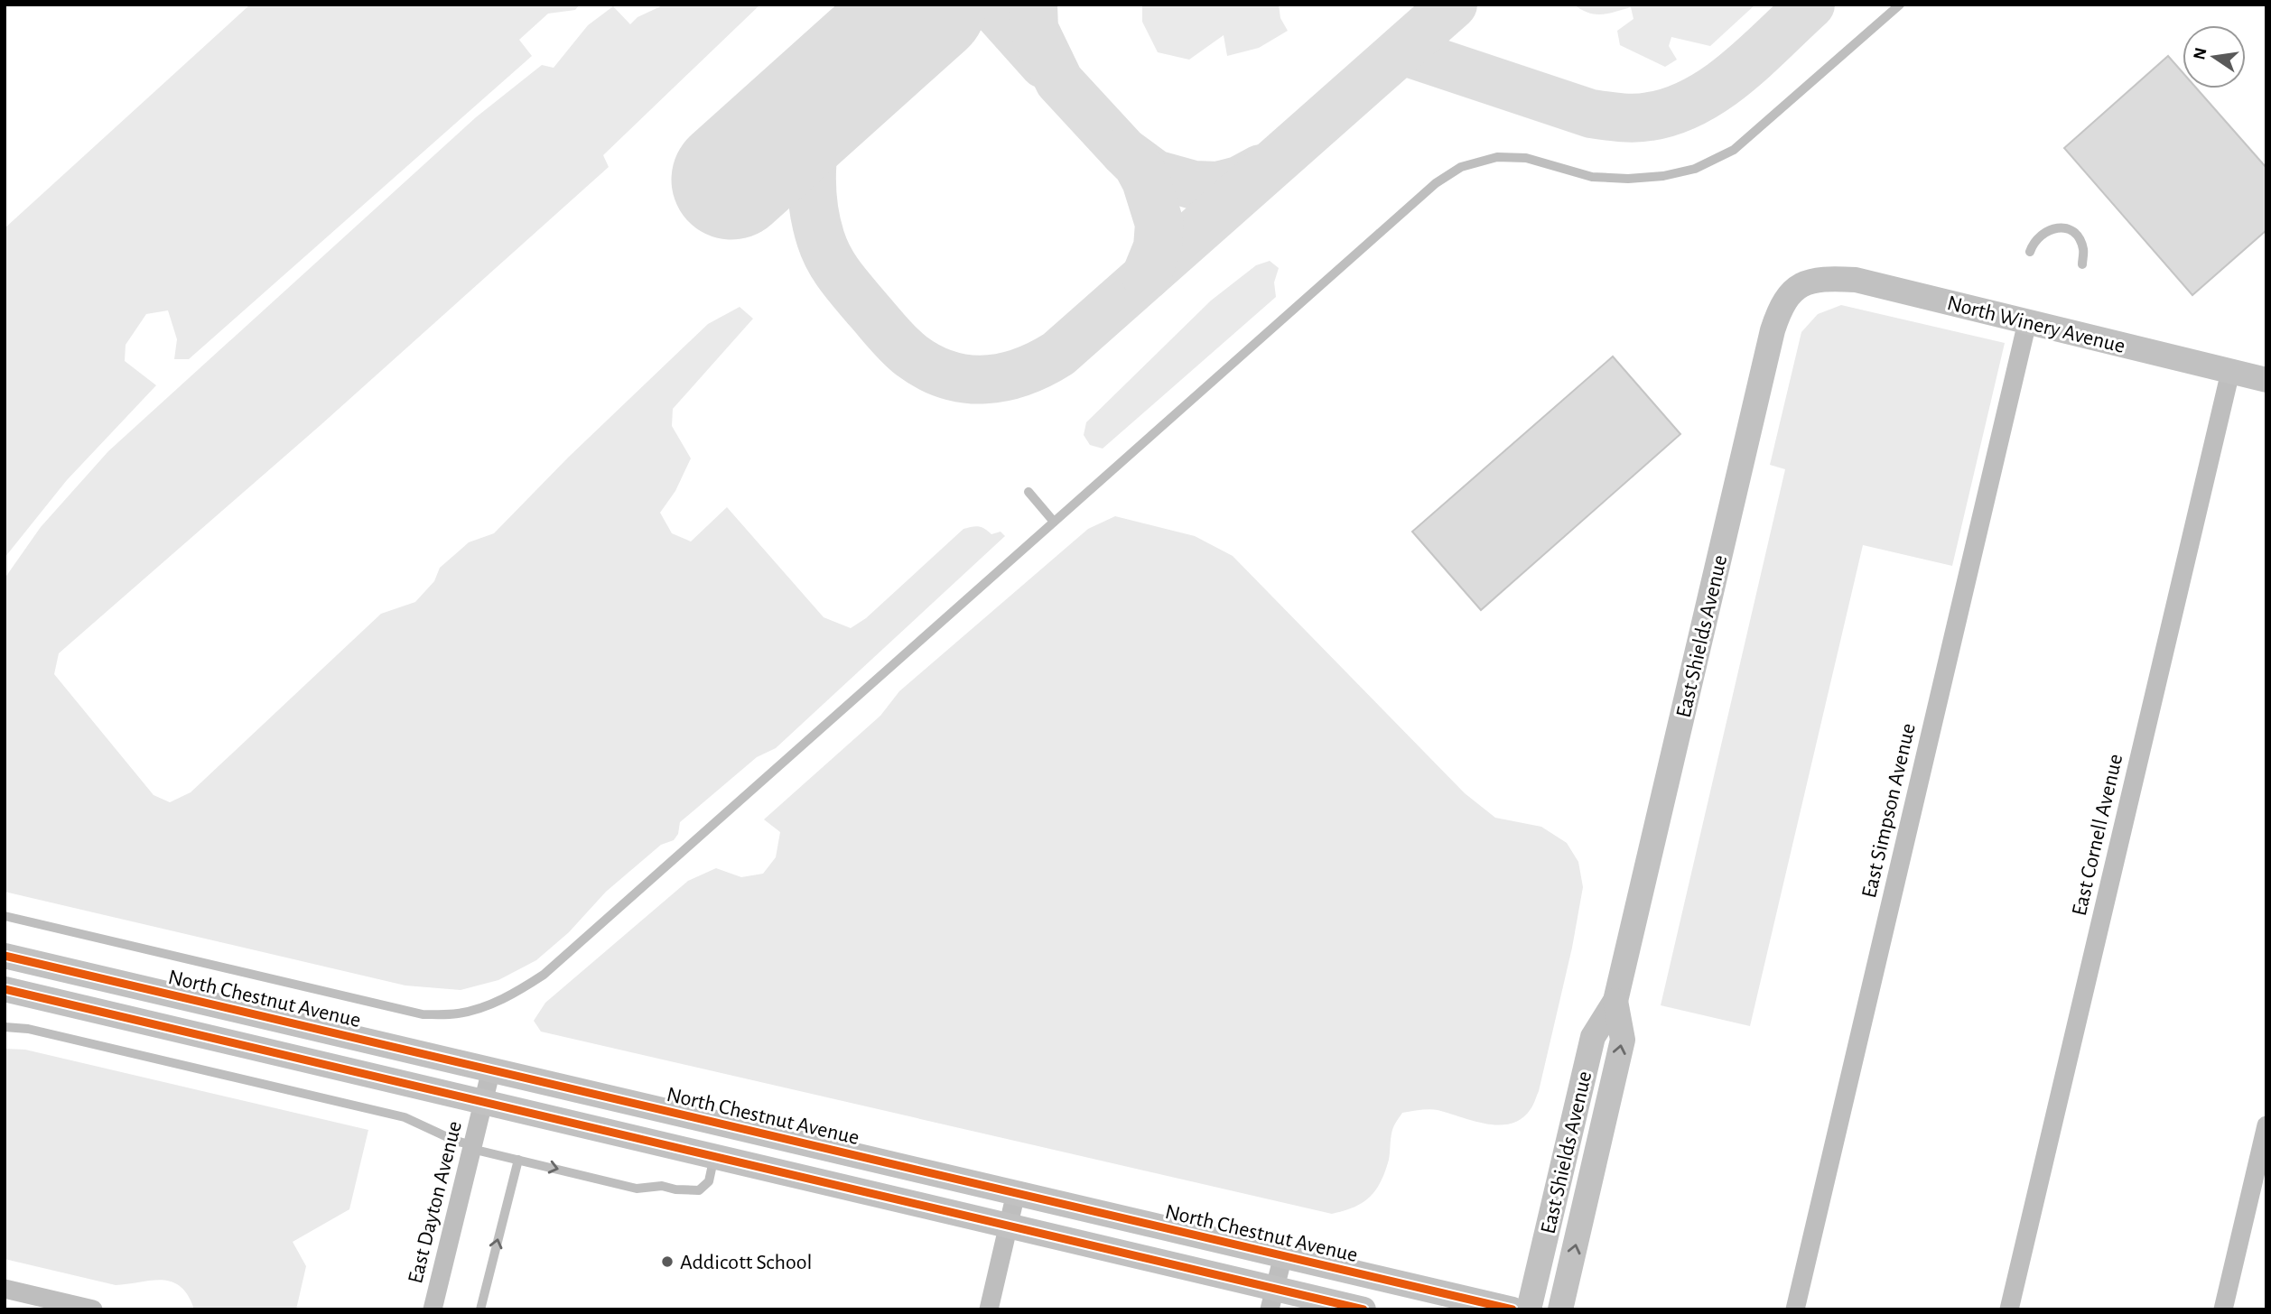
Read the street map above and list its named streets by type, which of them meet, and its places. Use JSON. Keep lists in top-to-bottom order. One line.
{"streets":{"main road":["North Winery Avenue","East Shields Avenue","North Chestnut Avenue"],"street":["East Simpson Avenue","East Cornell Avenue","East Dayton Avenue"]},"crossings":[["North Winery Avenue","East Shields Avenue"],["North Winery Avenue","East Simpson Avenue"],["North Winery Avenue","East Cornell Avenue"],["North Chestnut Avenue","East Dayton Avenue"]],"places":["Addicott School"],"north":"left"}
